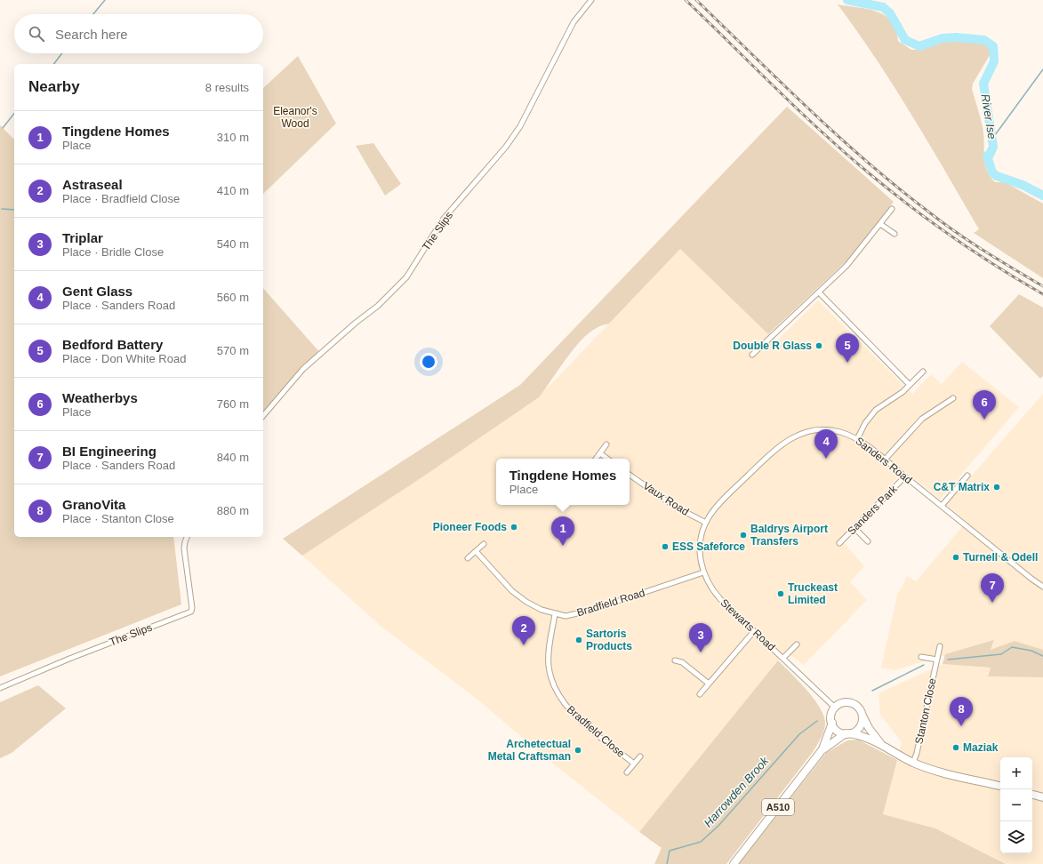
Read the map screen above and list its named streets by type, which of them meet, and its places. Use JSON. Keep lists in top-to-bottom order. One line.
{"streets":{"main road":["A510"],"street":["The Slips","Sanders Road","Vaux Road","Sanders Park","Bradfield Road","Stewarts Road","Stanton Close","Bradfield Close"]},"crossings":[["Sanders Road","Vaux Road"],["Sanders Road","Sanders Park"],["Sanders Road","Stewarts Road"],["Vaux Road","Stewarts Road"],["Bradfield Road","Stewarts Road"],["Bradfield Road","Bradfield Close"],["Stewarts Road","A510"]],"water":["River Ise","Harrowden Brook"],"parks":["Eleanor's Wood"],"places":["Double R Glass","C&T Matrix","Pioneer Foods","Baldrys Airport Transfers","ESS Safeforce","Turnell & Odell","Truckeast Limited","Sartoris Products","Maziak","Archetectual Metal Craftsman"],"page":{"search":"Search here","heading":["Nearby","8 results"],"list":[{"mark":"1","name":"Tingdene Homes","note":"Place","value":"310 m"},{"mark":"2","name":"Astraseal","note":"Place · Bradfield Close","value":"410 m"},{"mark":"3","name":"Triplar","note":"Place · Bridle Close","value":"540 m"},{"mark":"4","name":"Gent Glass","note":"Place · Sanders Road","value":"560 m"},{"mark":"5","name":"Bedford Battery","note":"Place · Don White Road","value":"570 m"},{"mark":"6","name":"Weatherbys","note":"Place","value":"760 m"},{"mark":"7","name":"BI Engineering","note":"Place · Sanders Road","value":"840 m"},{"mark":"8","name":"GranoVita","note":"Place · Stanton Close","value":"880 m"}],"pins":["5","6","4","1","7","2","3","8"],"popup":["Tingdene Homes","Place"],"map_buttons":["+","−"]}}
